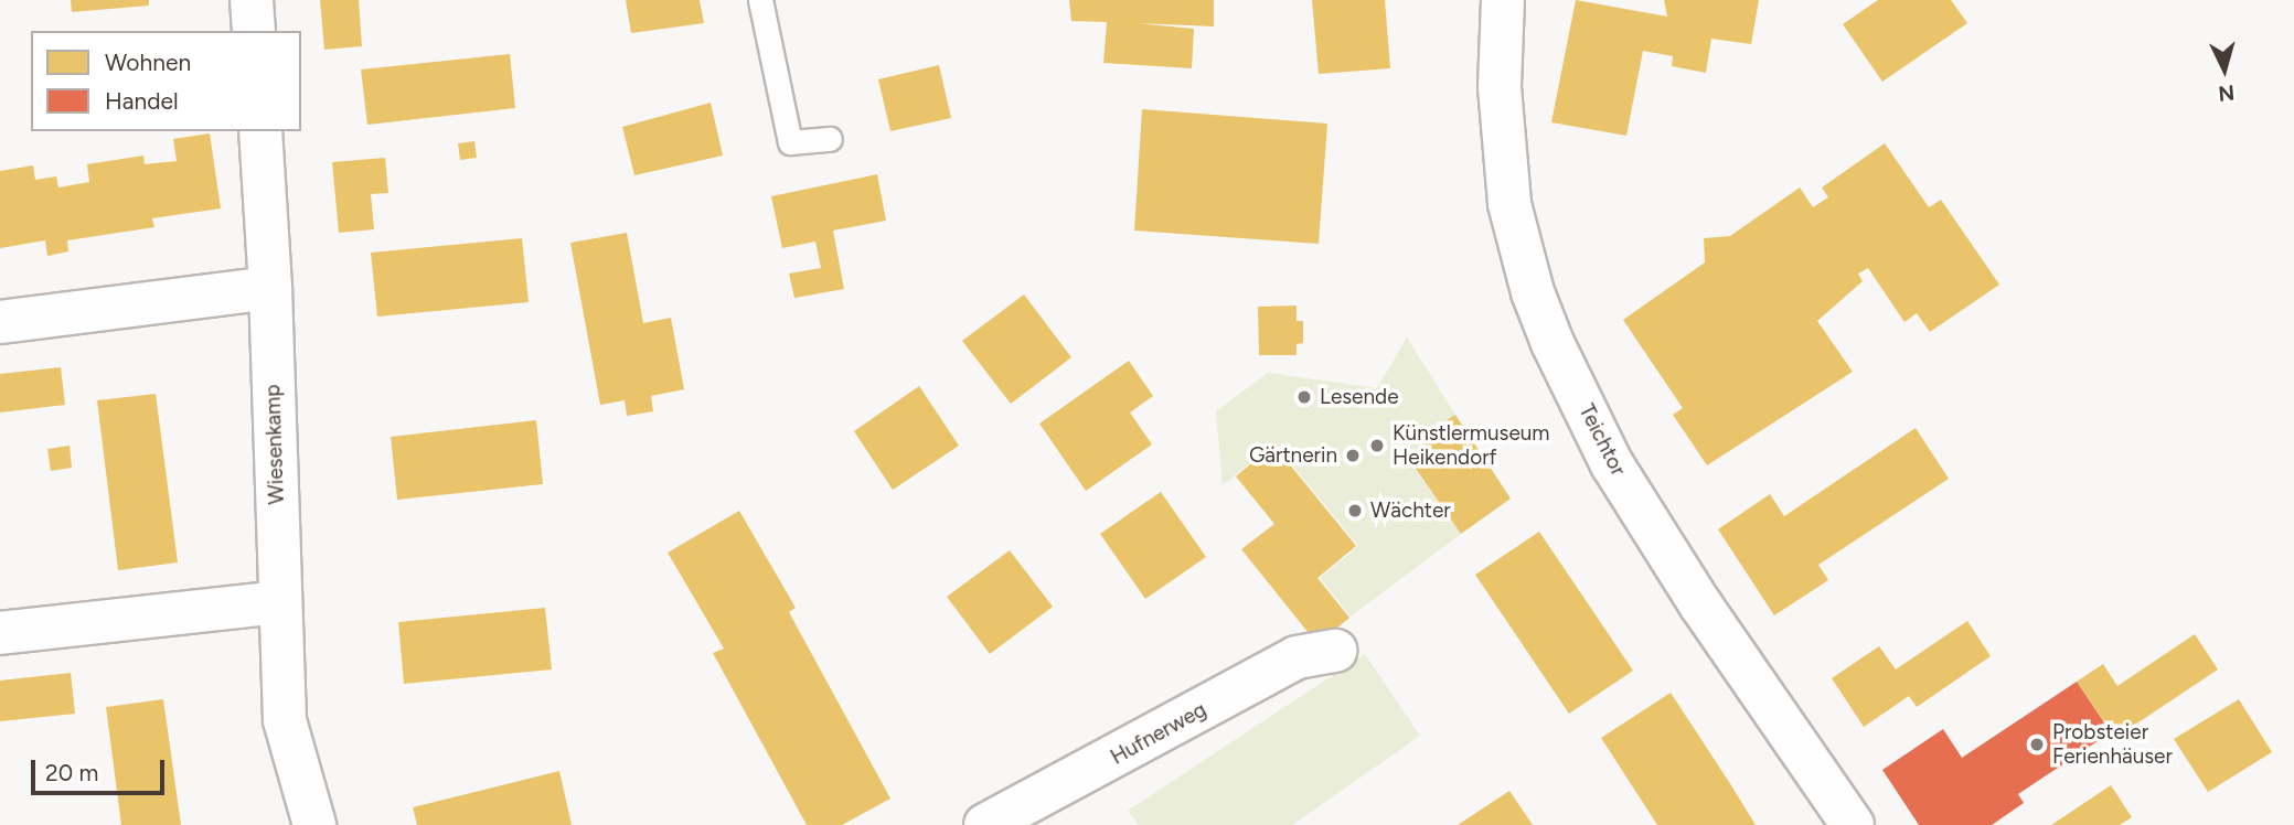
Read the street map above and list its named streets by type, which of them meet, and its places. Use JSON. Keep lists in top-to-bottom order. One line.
{"streets":{"street":["Teichtor","Wiesenkamp","Hufnerweg"]},"places":["Lesende","Künstlermuseum Heikendorf","Gärtnerin","Wächter","Probsteier Ferienhäuser"],"legend":["Wohnen","Handel"],"scale_bar":"20 m","north":"bottom"}
